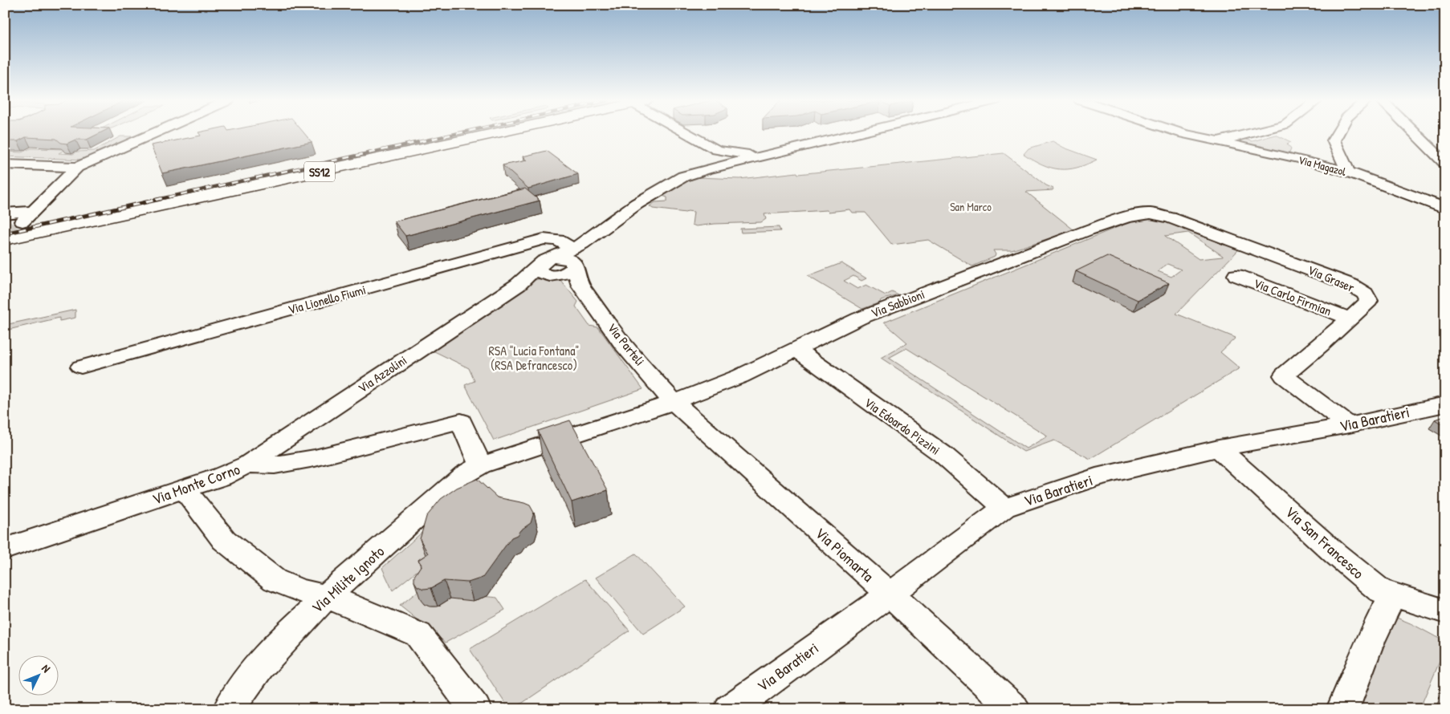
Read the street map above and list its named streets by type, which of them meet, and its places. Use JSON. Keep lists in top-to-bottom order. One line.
{"streets":{"main road":["SS12"],"street":["Via Magazol","Via Graser","Via Carlo Firmian","Via Lionello Fiumi","Via Sabbioni","Via Parteli","Via Azzolini","Via Baratieri","Via Edoardo Pizzini","Via Monte Corno","Via San Francesco","Via Piomarta","Via Milite Ignoto"]},"crossings":[["Via Graser","Via Carlo Firmian"],["Via Graser","Via Sabbioni"],["Via Graser","Via Baratieri"],["Via Lionello Fiumi","Via Parteli"],["Via Lionello Fiumi","Via Azzolini"],["Via Sabbioni","Via Parteli"],["Via Sabbioni","Via Edoardo Pizzini"],["Via Sabbioni","Via Piomarta"],["Via Sabbioni","Via Milite Ignoto"],["Via Parteli","Via Azzolini"],["Via Parteli","Via Piomarta"],["Via Parteli","Via Milite Ignoto"],["Via Azzolini","Via Monte Corno"],["Via Baratieri","Via Edoardo Pizzini"],["Via Baratieri","Via San Francesco"],["Via Baratieri","Via Piomarta"],["Via Monte Corno","Via Milite Ignoto"],["Via Piomarta","Via Milite Ignoto"]],"parks":["San Marco","RSA \"Lucia Fontana\" (RSA Defrancesco)"],"north":"top right"}
